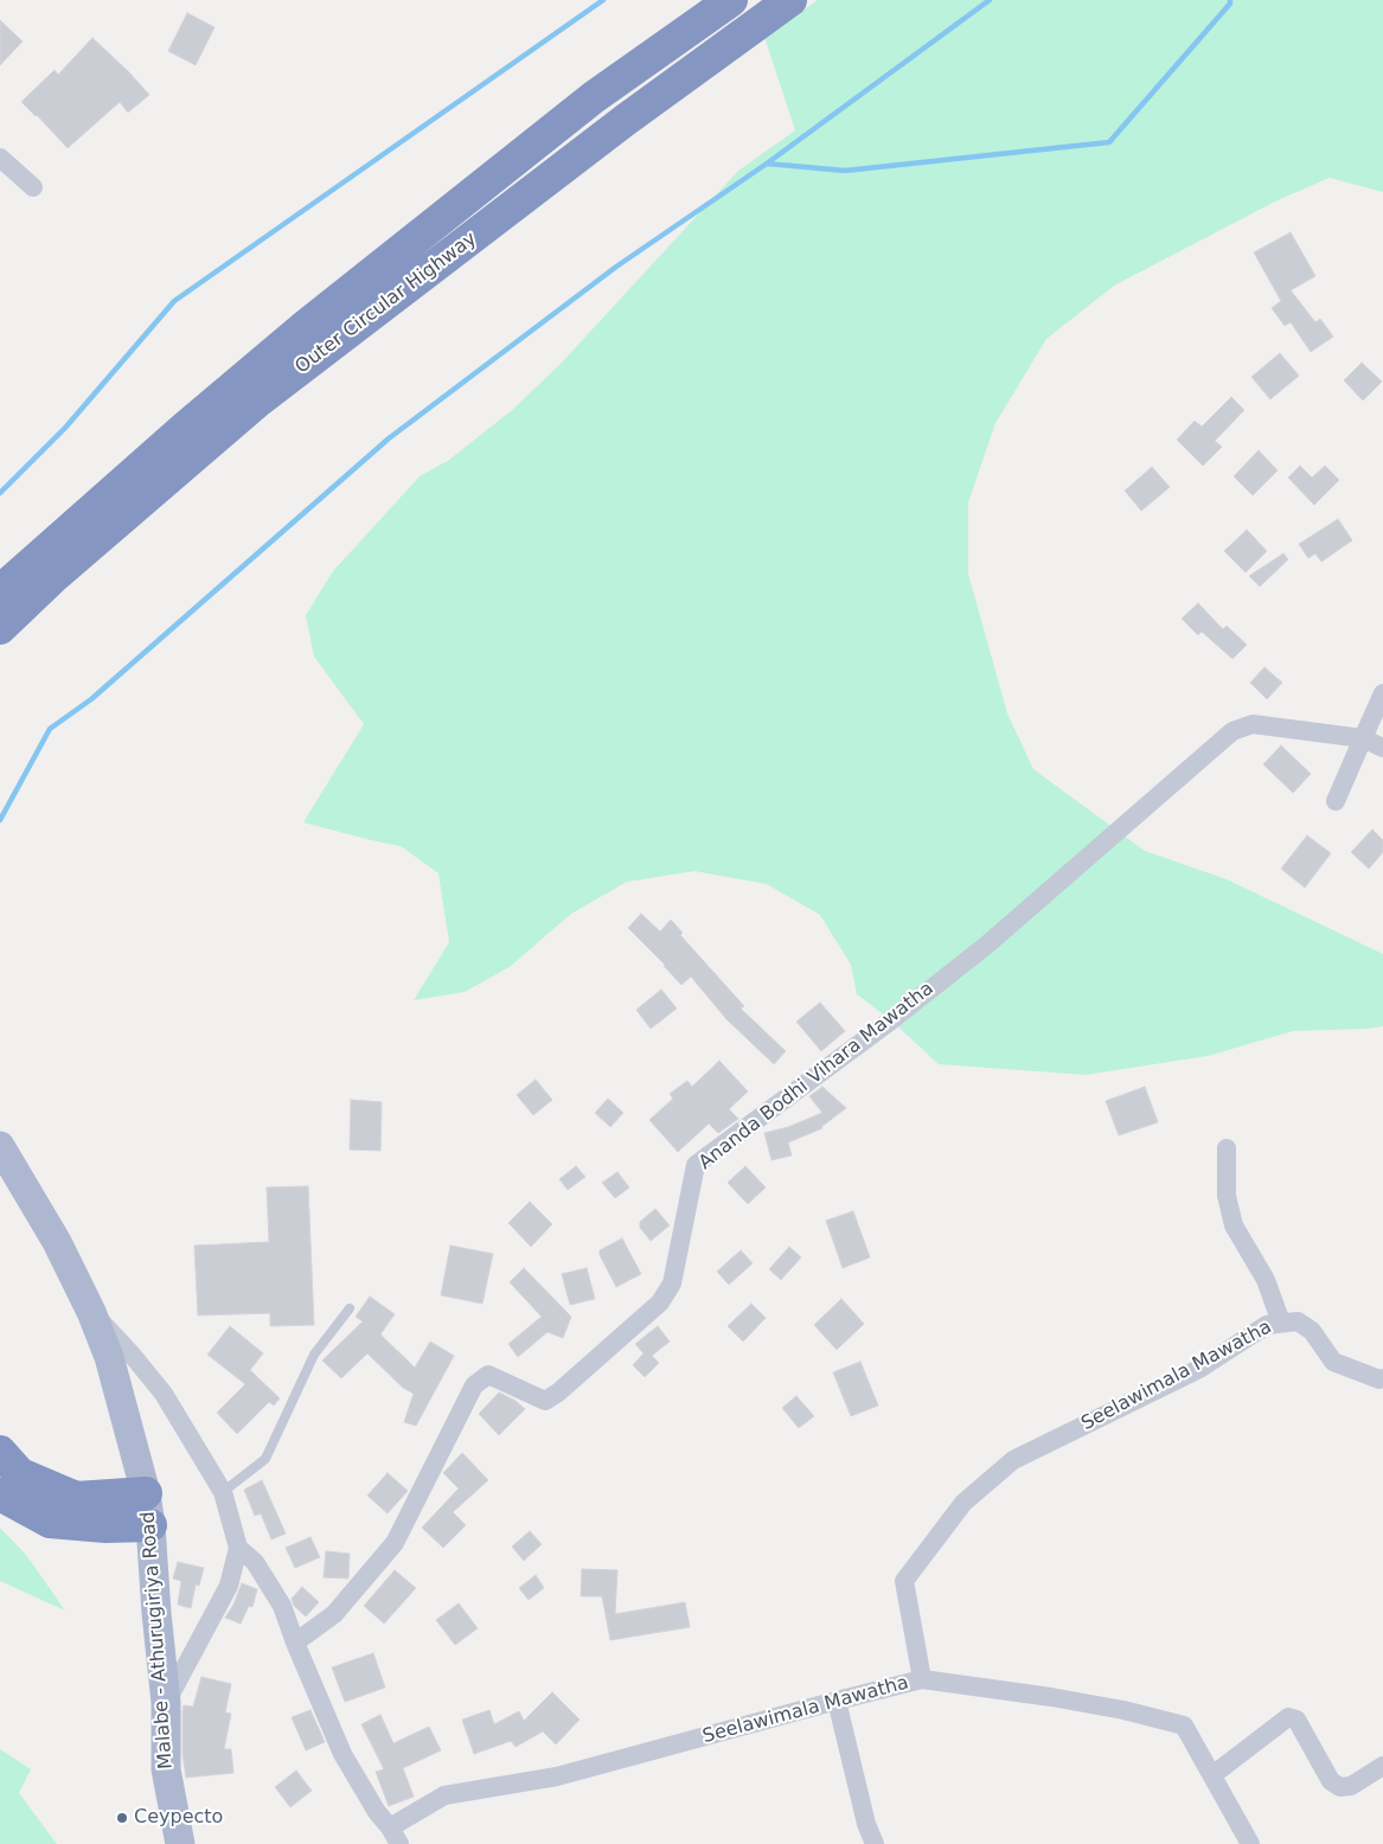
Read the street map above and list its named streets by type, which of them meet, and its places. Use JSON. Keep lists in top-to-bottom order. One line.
{"streets":{"highway":["Outer Circular Highway"],"main road":["Malabe - Athurugiriya Road"],"street":["Ananda Bodhi Vihara Mawatha","Seelawimala Mawatha"]},"places":["Ceypecto"]}
